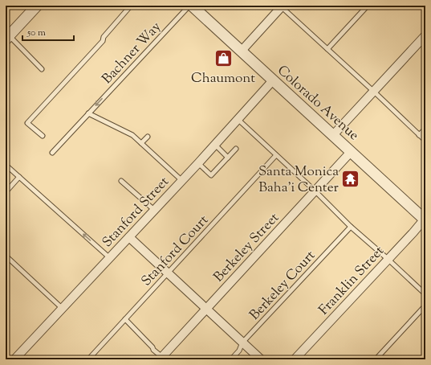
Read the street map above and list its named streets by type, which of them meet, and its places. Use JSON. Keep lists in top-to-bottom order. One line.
{"streets":{"street":["Colorado Avenue","Stanford Street","Berkeley Street","Franklin Street"],"lane":["Bachner Way","Stanford Court","Berkeley Court"]},"crossings":[["Colorado Avenue","Stanford Street"],["Colorado Avenue","Berkeley Street"],["Colorado Avenue","Franklin Street"]],"one_way":["Bachner Way"],"places":{"shop":["Chaumont"],"temple":["Santa Monica Baha'i Center"]},"scale_bar":"50 m"}
